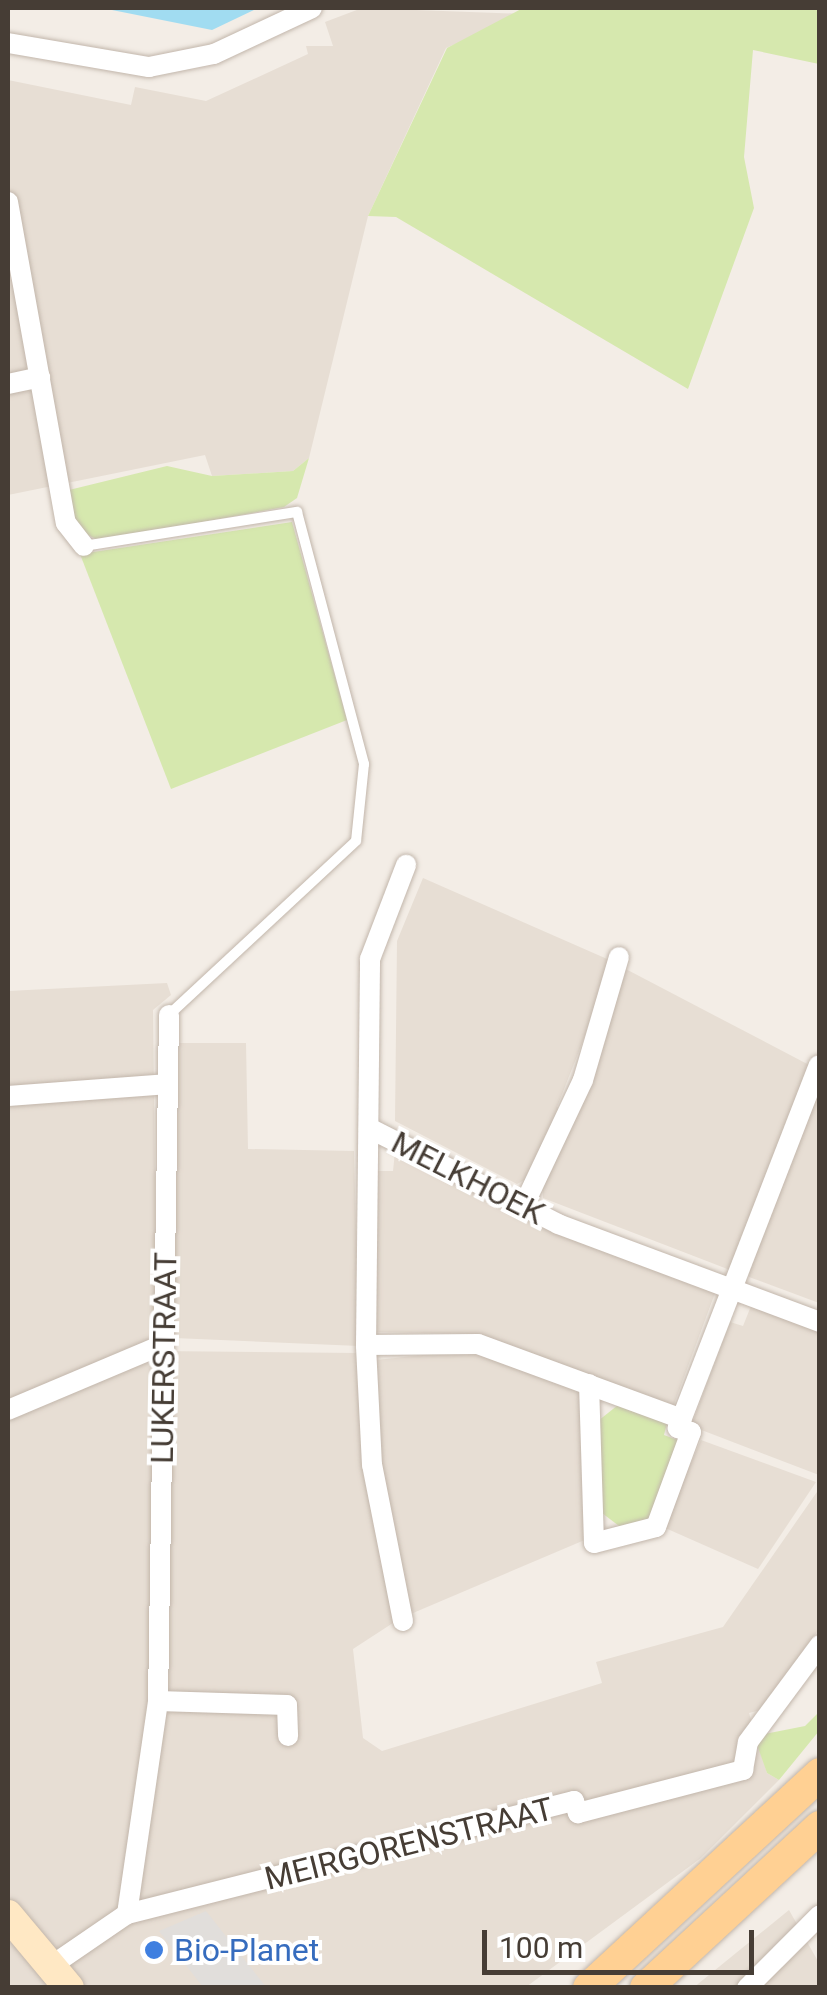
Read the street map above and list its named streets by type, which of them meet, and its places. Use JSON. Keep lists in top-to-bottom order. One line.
{"streets":{"street":["MELKHOEK","LUKERSTRAAT","MEIRGORENSTRAAT"]},"crossings":[["LUKERSTRAAT","MEIRGORENSTRAAT"]],"places":["Bio-Planet"],"scale_bar":"100 m"}
